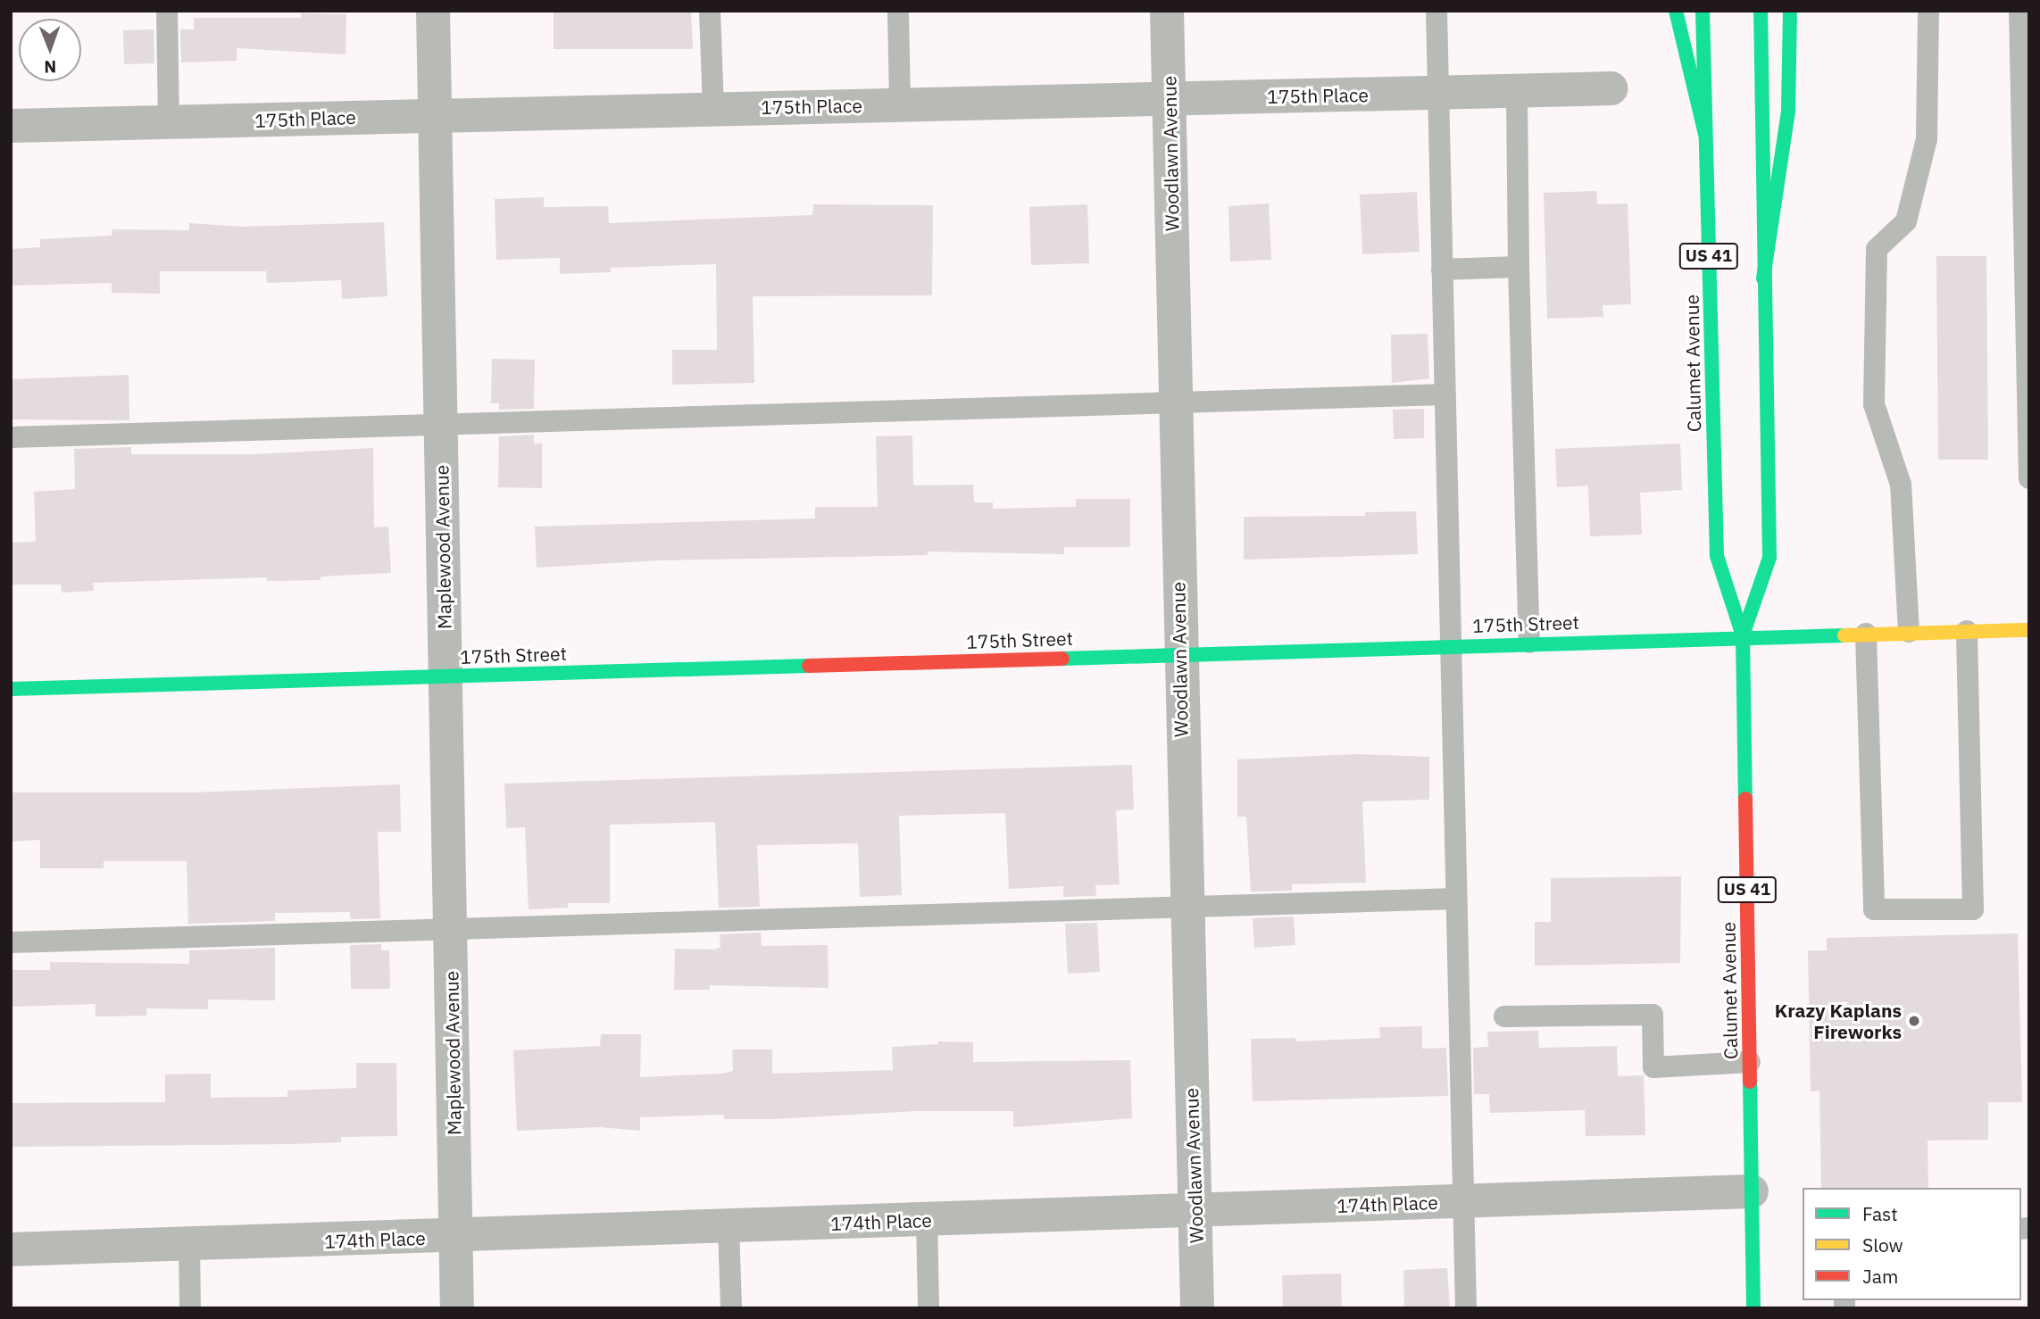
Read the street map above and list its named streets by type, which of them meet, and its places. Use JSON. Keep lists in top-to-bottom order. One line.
{"streets":{"main road":["US 41","Calumet Avenue","175th Street"],"street":["175th Place","Woodlawn Avenue","Maplewood Avenue","174th Place"]},"crossings":[["175th Place","Woodlawn Avenue"],["175th Place","Maplewood Avenue"],["Woodlawn Avenue","175th Street"],["Woodlawn Avenue","174th Place"],["Calumet Avenue","175th Street"],["Calumet Avenue","174th Place"],["Maplewood Avenue","175th Street"],["Maplewood Avenue","174th Place"]],"places":["Krazy Kaplans Fireworks"],"legend":["Fast","Slow","Jam"],"north":"bottom"}
